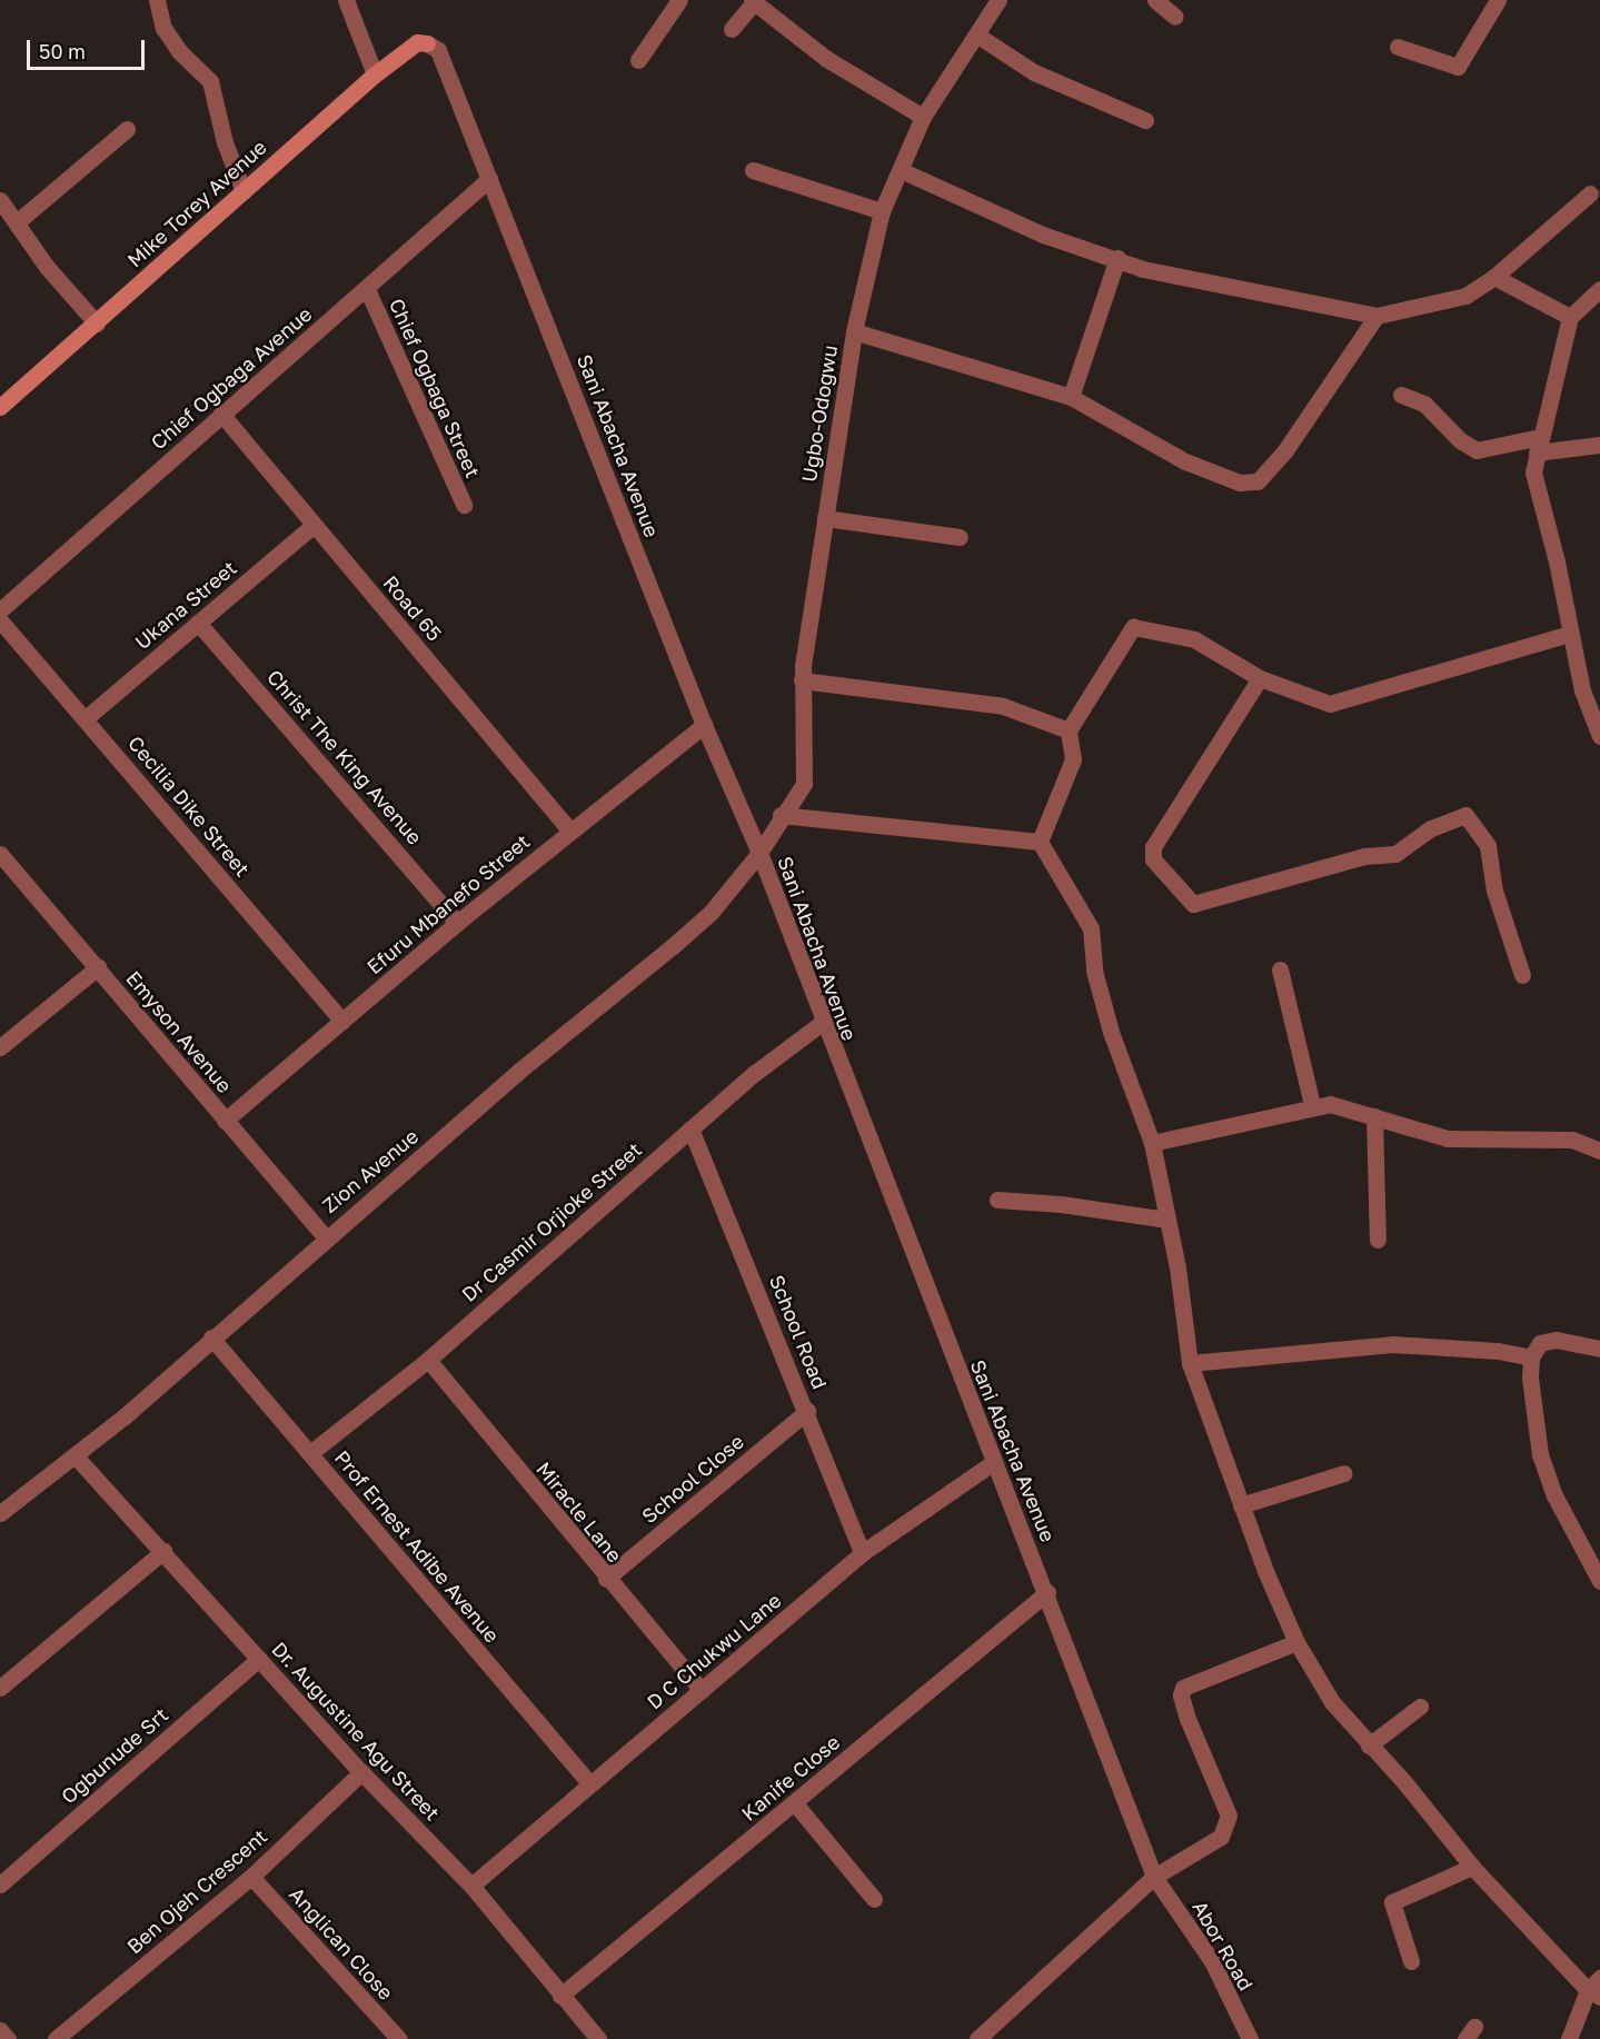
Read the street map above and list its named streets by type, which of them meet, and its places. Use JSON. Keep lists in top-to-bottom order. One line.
{"streets":{"main road":["Mike Torey Avenue"],"street":["Chief Ogbaga Avenue","Chief Ogbaga Street","Ugbo-Odogwu","Sani Abacha Avenue","Ukana Street","Road 65","Christ The King Avenue","Cecilia Dike Street","Efuru Mbanefo Street","Emyson Avenue","Zion Avenue","Dr Casmir Orjioke Street","School Road","School Close","Miracle Lane","Prof Ernest Adibe Avenue","D C Chukwu Lane","Dr. Augustine Agu Street","Ogbunude Srt","Kanife Close","Ben Ojeh Crescent","Anglican Close","Abor Road"]},"crossings":[["Mike Torey Avenue","Sani Abacha Avenue"],["Chief Ogbaga Avenue","Chief Ogbaga Street"],["Chief Ogbaga Avenue","Sani Abacha Avenue"],["Chief Ogbaga Avenue","Road 65"],["Ugbo-Odogwu","Sani Abacha Avenue"],["Ugbo-Odogwu","Zion Avenue"],["Sani Abacha Avenue","Efuru Mbanefo Street"],["Sani Abacha Avenue","Zion Avenue"],["Sani Abacha Avenue","Dr Casmir Orjioke Street"],["Sani Abacha Avenue","D C Chukwu Lane"],["Sani Abacha Avenue","Kanife Close"],["Sani Abacha Avenue","Abor Road"],["Ukana Street","Road 65"],["Ukana Street","Christ The King Avenue"],["Ukana Street","Cecilia Dike Street"],["Road 65","Efuru Mbanefo Street"],["Christ The King Avenue","Efuru Mbanefo Street"],["Cecilia Dike Street","Efuru Mbanefo Street"],["Efuru Mbanefo Street","Emyson Avenue"],["Emyson Avenue","Zion Avenue"],["Zion Avenue","Prof Ernest Adibe Avenue"],["Zion Avenue","Dr. Augustine Agu Street"],["Dr Casmir Orjioke Street","School Road"],["Dr Casmir Orjioke Street","Miracle Lane"],["Dr Casmir Orjioke Street","Prof Ernest Adibe Avenue"],["School Road","School Close"],["School Road","D C Chukwu Lane"],["School Close","Miracle Lane"],["Miracle Lane","D C Chukwu Lane"],["Prof Ernest Adibe Avenue","D C Chukwu Lane"],["D C Chukwu Lane","Dr. Augustine Agu Street"],["Dr. Augustine Agu Street","Ogbunude Srt"],["Dr. Augustine Agu Street","Kanife Close"],["Dr. Augustine Agu Street","Ben Ojeh Crescent"],["Ben Ojeh Crescent","Anglican Close"]],"scale_bar":"50 m"}
